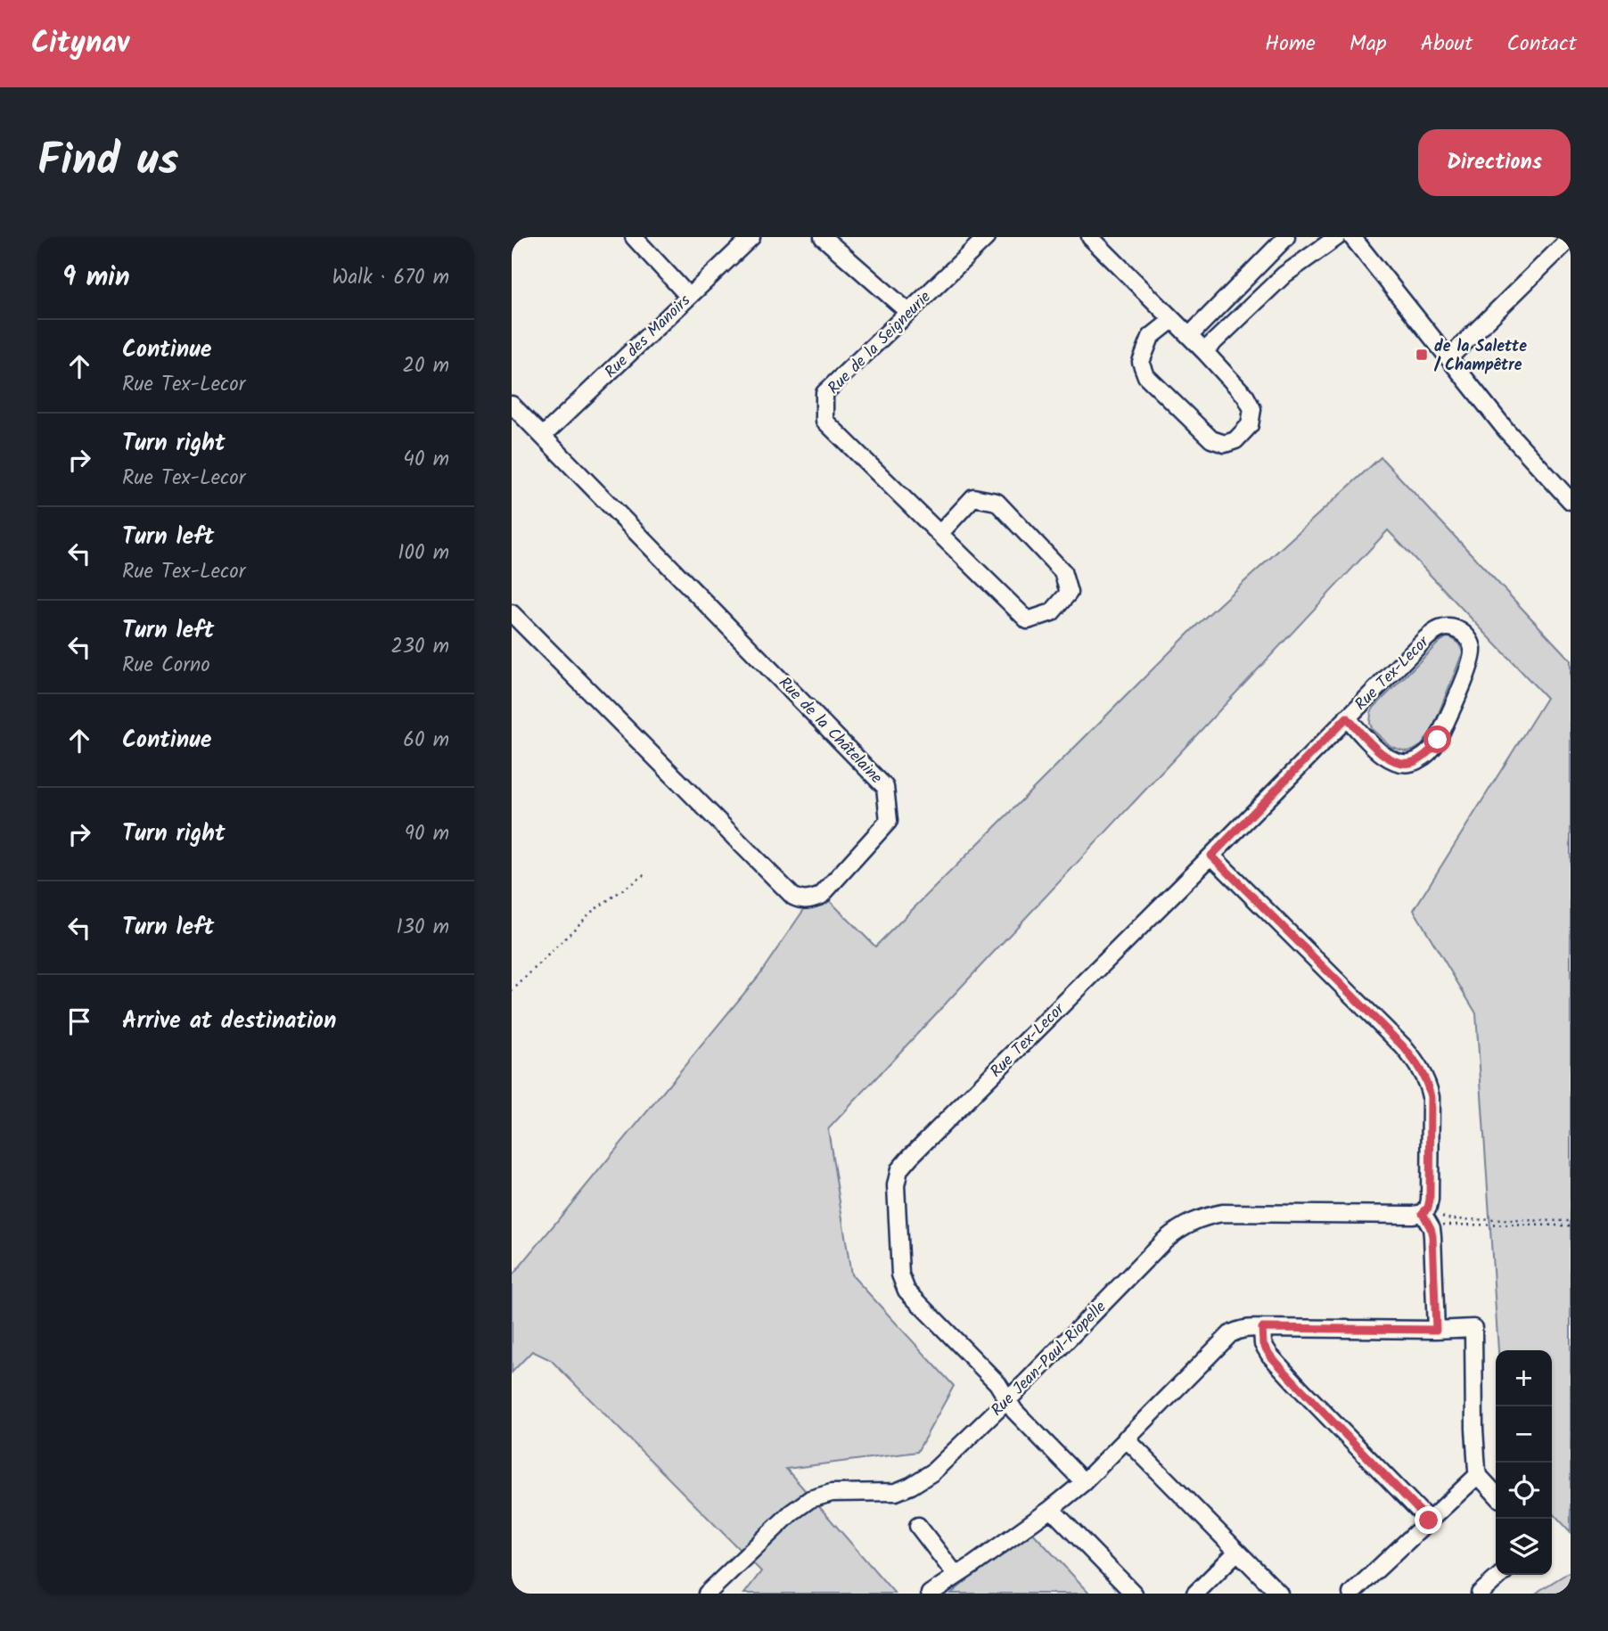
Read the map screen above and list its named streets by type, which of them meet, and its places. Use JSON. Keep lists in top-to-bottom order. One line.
{"streets":{"street":["Rue des Manoirs","Rue de la Seigneurie","Rue Tex-Lecor","Rue de la Châtelaine","Rue Jean-Paul-Riopelle"]},"crossings":[["Rue des Manoirs","Rue de la Châtelaine"],["Rue Tex-Lecor","Rue Jean-Paul-Riopelle"]],"places":{"transit":["de la Salette / Champêtre"]},"page":{"header":"Citynav","nav":["Home","Map","About","Contact"],"title":"Find us","buttons":"Directions","heading":["9 min","Walk · 670 m"],"list":[["Continue","Rue Tex-Lecor","20 m"],["Turn right","Rue Tex-Lecor","40 m"],["Turn left","Rue Tex-Lecor","100 m"],["Turn left","Rue Corno","230 m"],["Continue","60 m"],["Turn right","90 m"],["Turn left","130 m"],"Arrive at destination"],"map_buttons":["+","−"]}}
